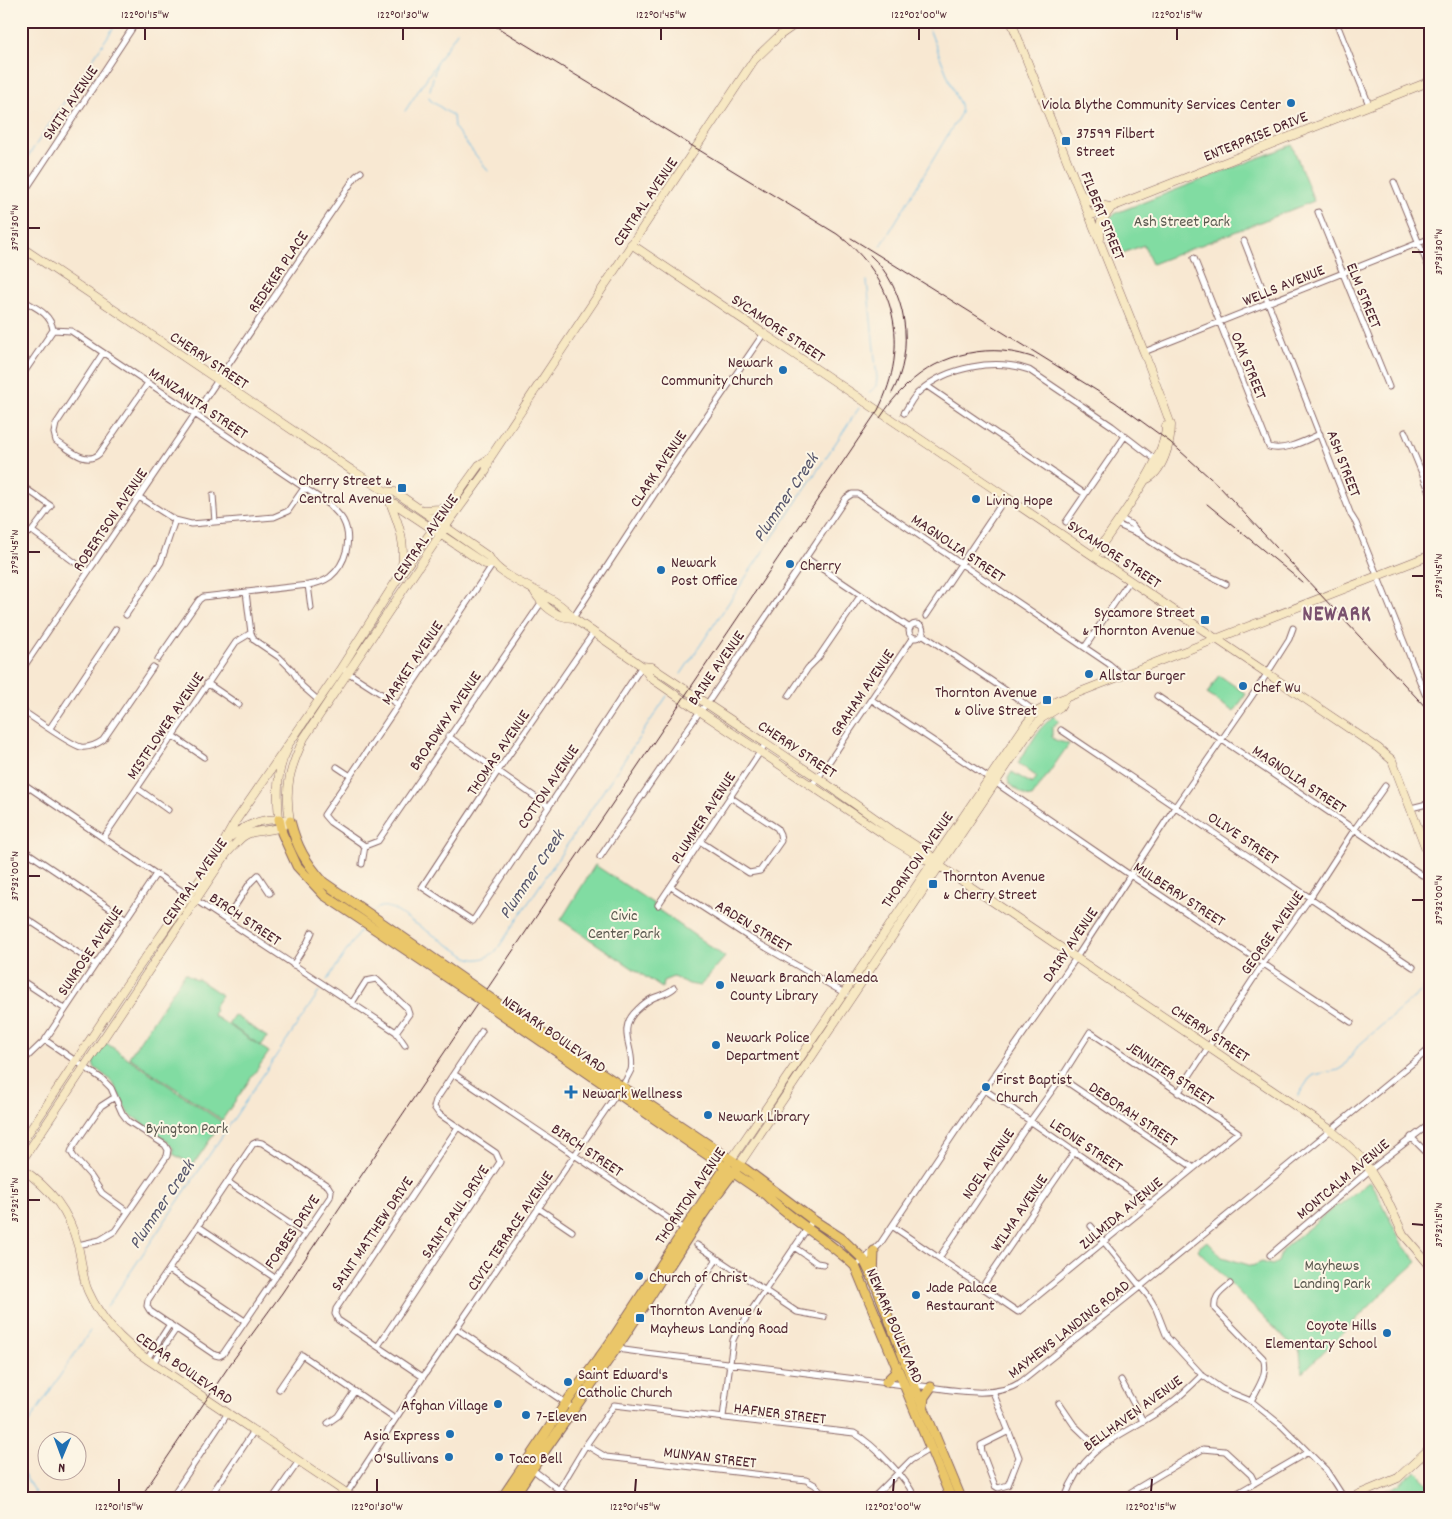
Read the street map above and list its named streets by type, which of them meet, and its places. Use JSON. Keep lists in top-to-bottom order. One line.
{"streets":{"main road":["THORNTON AVENUE","NEWARK BOULEVARD"],"street":["SMITH AVENUE","ENTERPRISE DRIVE","CENTRAL AVENUE","FILBERT STREET","REDEKER PLACE","WELLS AVENUE","ELM STREET","SYCAMORE STREET","CHERRY STREET","OAK STREET","MANZANITA STREET","ASH STREET","CLARK AVENUE","ROBERTSON AVENUE","MAGNOLIA STREET","MARKET AVENUE","BAINE AVENUE","GRAHAM AVENUE","BROADWAY AVENUE","MISTFLOWER AVENUE","THOMAS AVENUE","COTTON AVENUE","PLUMMER AVENUE","OLIVE STREET","MULBERRY STREET","BIRCH STREET","ARDEN STREET","GEORGE AVENUE","DAIRY AVENUE","SUNROSE AVENUE","JENNIFER STREET","DEBORAH STREET","LEONE STREET","NOEL AVENUE","MONTCALM AVENUE","SAINT PAUL DRIVE","WILMA AVENUE","ZULMIDA AVENUE","CIVIC TERRACE AVENUE","FORBES DRIVE","SAINT MATTHEW DRIVE","MAYHEWS LANDING ROAD","CEDAR BOULEVARD","HAFNER STREET","BELLHAVEN AVENUE","MUNYAN STREET"]},"crossings":[["ENTERPRISE DRIVE","FILBERT STREET"],["CENTRAL AVENUE","SYCAMORE STREET"],["CENTRAL AVENUE","CHERRY STREET"],["CENTRAL AVENUE","BIRCH STREET"],["CENTRAL AVENUE","NEWARK BOULEVARD"],["FILBERT STREET","WELLS AVENUE"],["REDEKER PLACE","CHERRY STREET"],["REDEKER PLACE","ROBERTSON AVENUE"],["WELLS AVENUE","ELM STREET"],["WELLS AVENUE","OAK STREET"],["WELLS AVENUE","ASH STREET"],["SYCAMORE STREET","CLARK AVENUE"],["SYCAMORE STREET","THORNTON AVENUE"],["SYCAMORE STREET","DAIRY AVENUE"],["CHERRY STREET","CLARK AVENUE"],["CHERRY STREET","ROBERTSON AVENUE"],["CHERRY STREET","MARKET AVENUE"],["CHERRY STREET","BAINE AVENUE"],["CHERRY STREET","GRAHAM AVENUE"],["CHERRY STREET","BROADWAY AVENUE"],["CHERRY STREET","THOMAS AVENUE"],["CHERRY STREET","COTTON AVENUE"],["CHERRY STREET","PLUMMER AVENUE"],["CHERRY STREET","THORNTON AVENUE"],["CHERRY STREET","GEORGE AVENUE"],["CHERRY STREET","DAIRY AVENUE"],["CHERRY STREET","MONTCALM AVENUE"],["CHERRY STREET","MAYHEWS LANDING ROAD"],["OAK STREET","ASH STREET"],["MANZANITA STREET","ROBERTSON AVENUE"],["ASH STREET","THORNTON AVENUE"],["MAGNOLIA STREET","BAINE AVENUE"],["MAGNOLIA STREET","THORNTON AVENUE"],["MAGNOLIA STREET","GEORGE AVENUE"],["MAGNOLIA STREET","DAIRY AVENUE"],["MARKET AVENUE","BROADWAY AVENUE"],["GRAHAM AVENUE","MULBERRY STREET"],["MISTFLOWER AVENUE","BIRCH STREET"],["THOMAS AVENUE","COTTON AVENUE"],["PLUMMER AVENUE","ARDEN STREET"],["OLIVE STREET","GEORGE AVENUE"],["OLIVE STREET","DAIRY AVENUE"],["THORNTON AVENUE","MULBERRY STREET"],["THORNTON AVENUE","BIRCH STREET"],["THORNTON AVENUE","ARDEN STREET"],["THORNTON AVENUE","NEWARK BOULEVARD"],["THORNTON AVENUE","MAYHEWS LANDING ROAD"],["MULBERRY STREET","GEORGE AVENUE"],["MULBERRY STREET","DAIRY AVENUE"],["BIRCH STREET","SUNROSE AVENUE"],["BIRCH STREET","SAINT PAUL DRIVE"],["BIRCH STREET","CIVIC TERRACE AVENUE"],["GEORGE AVENUE","JENNIFER STREET"],["DAIRY AVENUE","NEWARK BOULEVARD"],["DAIRY AVENUE","LEONE STREET"],["NEWARK BOULEVARD","CIVIC TERRACE AVENUE"],["NEWARK BOULEVARD","MAYHEWS LANDING ROAD"],["JENNIFER STREET","NOEL AVENUE"],["JENNIFER STREET","ZULMIDA AVENUE"],["DEBORAH STREET","NOEL AVENUE"],["DEBORAH STREET","ZULMIDA AVENUE"],["LEONE STREET","NOEL AVENUE"],["LEONE STREET","WILMA AVENUE"],["LEONE STREET","ZULMIDA AVENUE"],["SAINT PAUL DRIVE","SAINT MATTHEW DRIVE"],["WILMA AVENUE","ZULMIDA AVENUE"],["CIVIC TERRACE AVENUE","SAINT MATTHEW DRIVE"],["CIVIC TERRACE AVENUE","CEDAR BOULEVARD"],["HAFNER STREET","MUNYAN STREET"]],"districts":["NEWARK"],"water":["Plummer Creek"],"parks":["Ash Street Park","Civic Center Park","Byington Park","Mayhews Landing Park"],"places":{"other":["Viola Blythe Community Services Center","Newark Community Church","Living Hope","Cherry","Newark Post Office","Allstar Burger","Chef Wu","Newark Branch Alameda County Library","Newark Police Department","First Baptist Church","Newark Library","Church of Christ","Jade Palace Restaurant","Coyote Hills Elementary School","Saint Edward's Catholic Church","Afghan Village","7-Eleven","Asia Express","O'Sullivans","Taco Bell"],"transit":["37599 Filbert Street","Cherry Street & Central Avenue","Sycamore Street & Thornton Avenue","Thornton Avenue & Olive Street","Thornton Avenue & Cherry Street","Thornton Avenue & Mayhews Landing Road"],"health":["Newark Wellness"]},"north":"bottom","coordinates":["122°01'15\"W","122°01'30\"W","122°01'45\"W","122°02'00\"W","122°02'15\"W","37°31'30\"N","37°31'45\"N","37°32'00\"N","37°32'15\"N"]}
